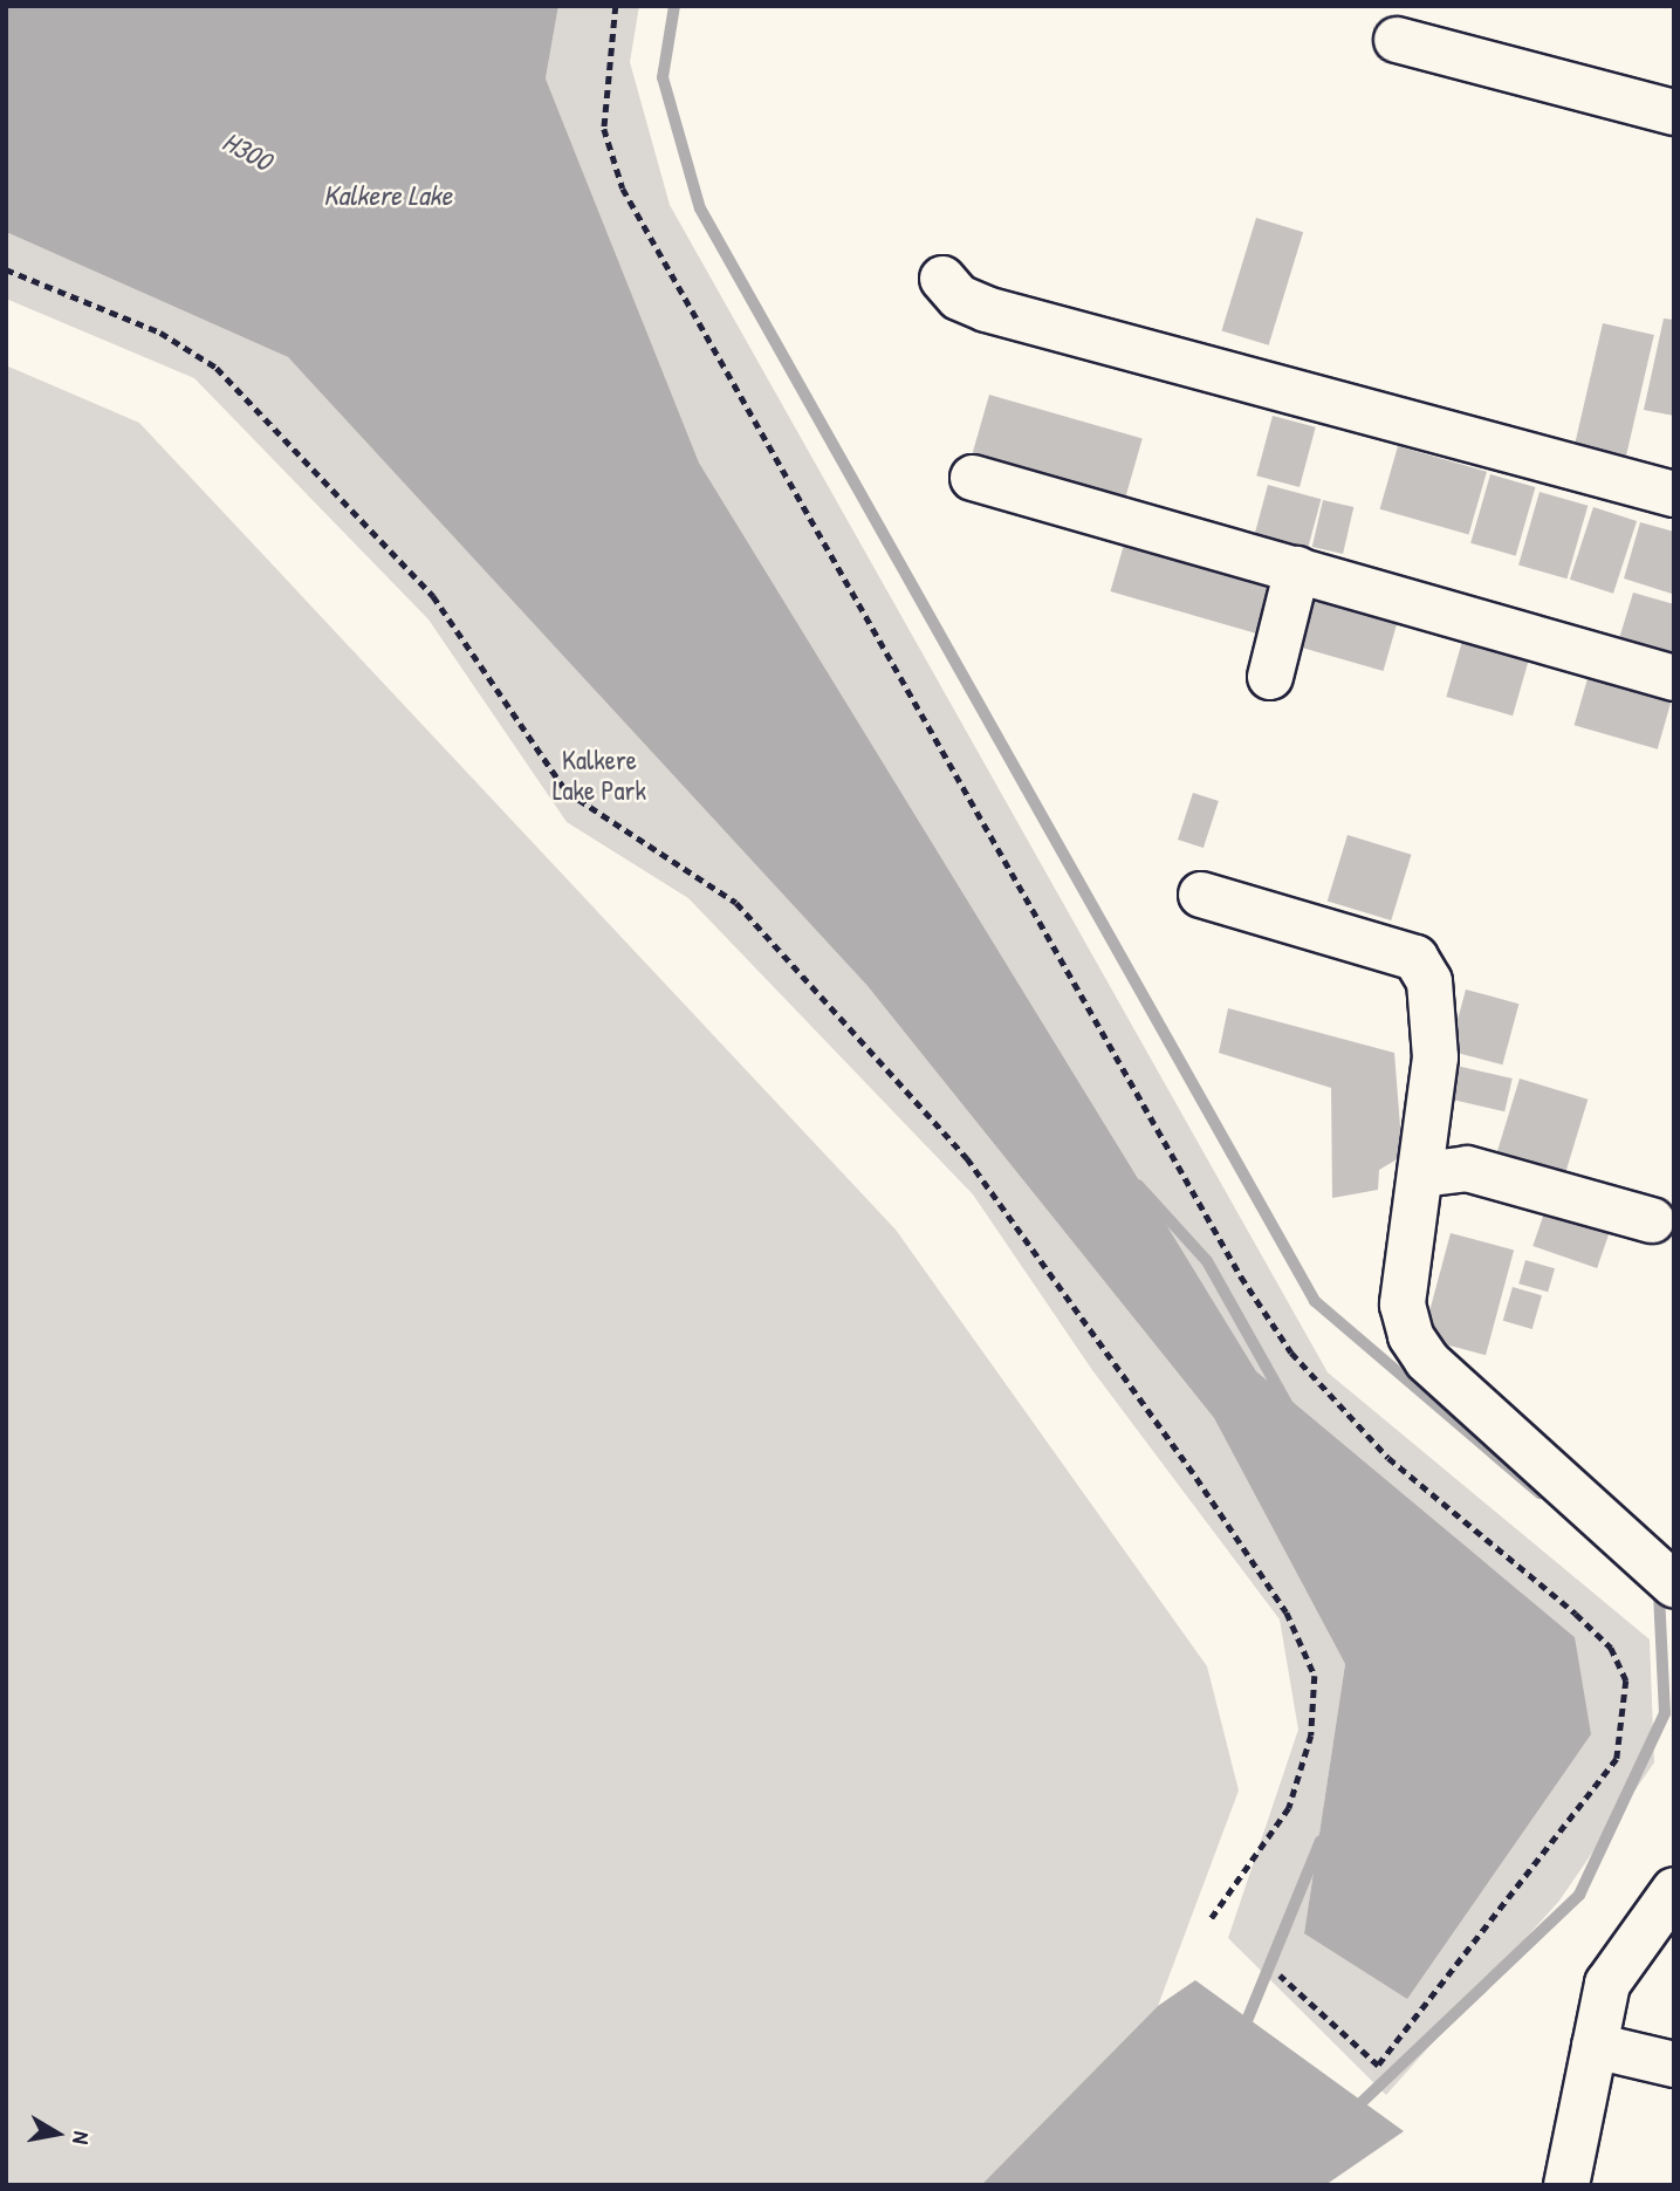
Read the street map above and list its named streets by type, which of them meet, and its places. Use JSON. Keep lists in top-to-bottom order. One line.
{"water":["H300","Kalkere Lake"],"parks":["Kalkere Lake Park"],"north":"right"}
